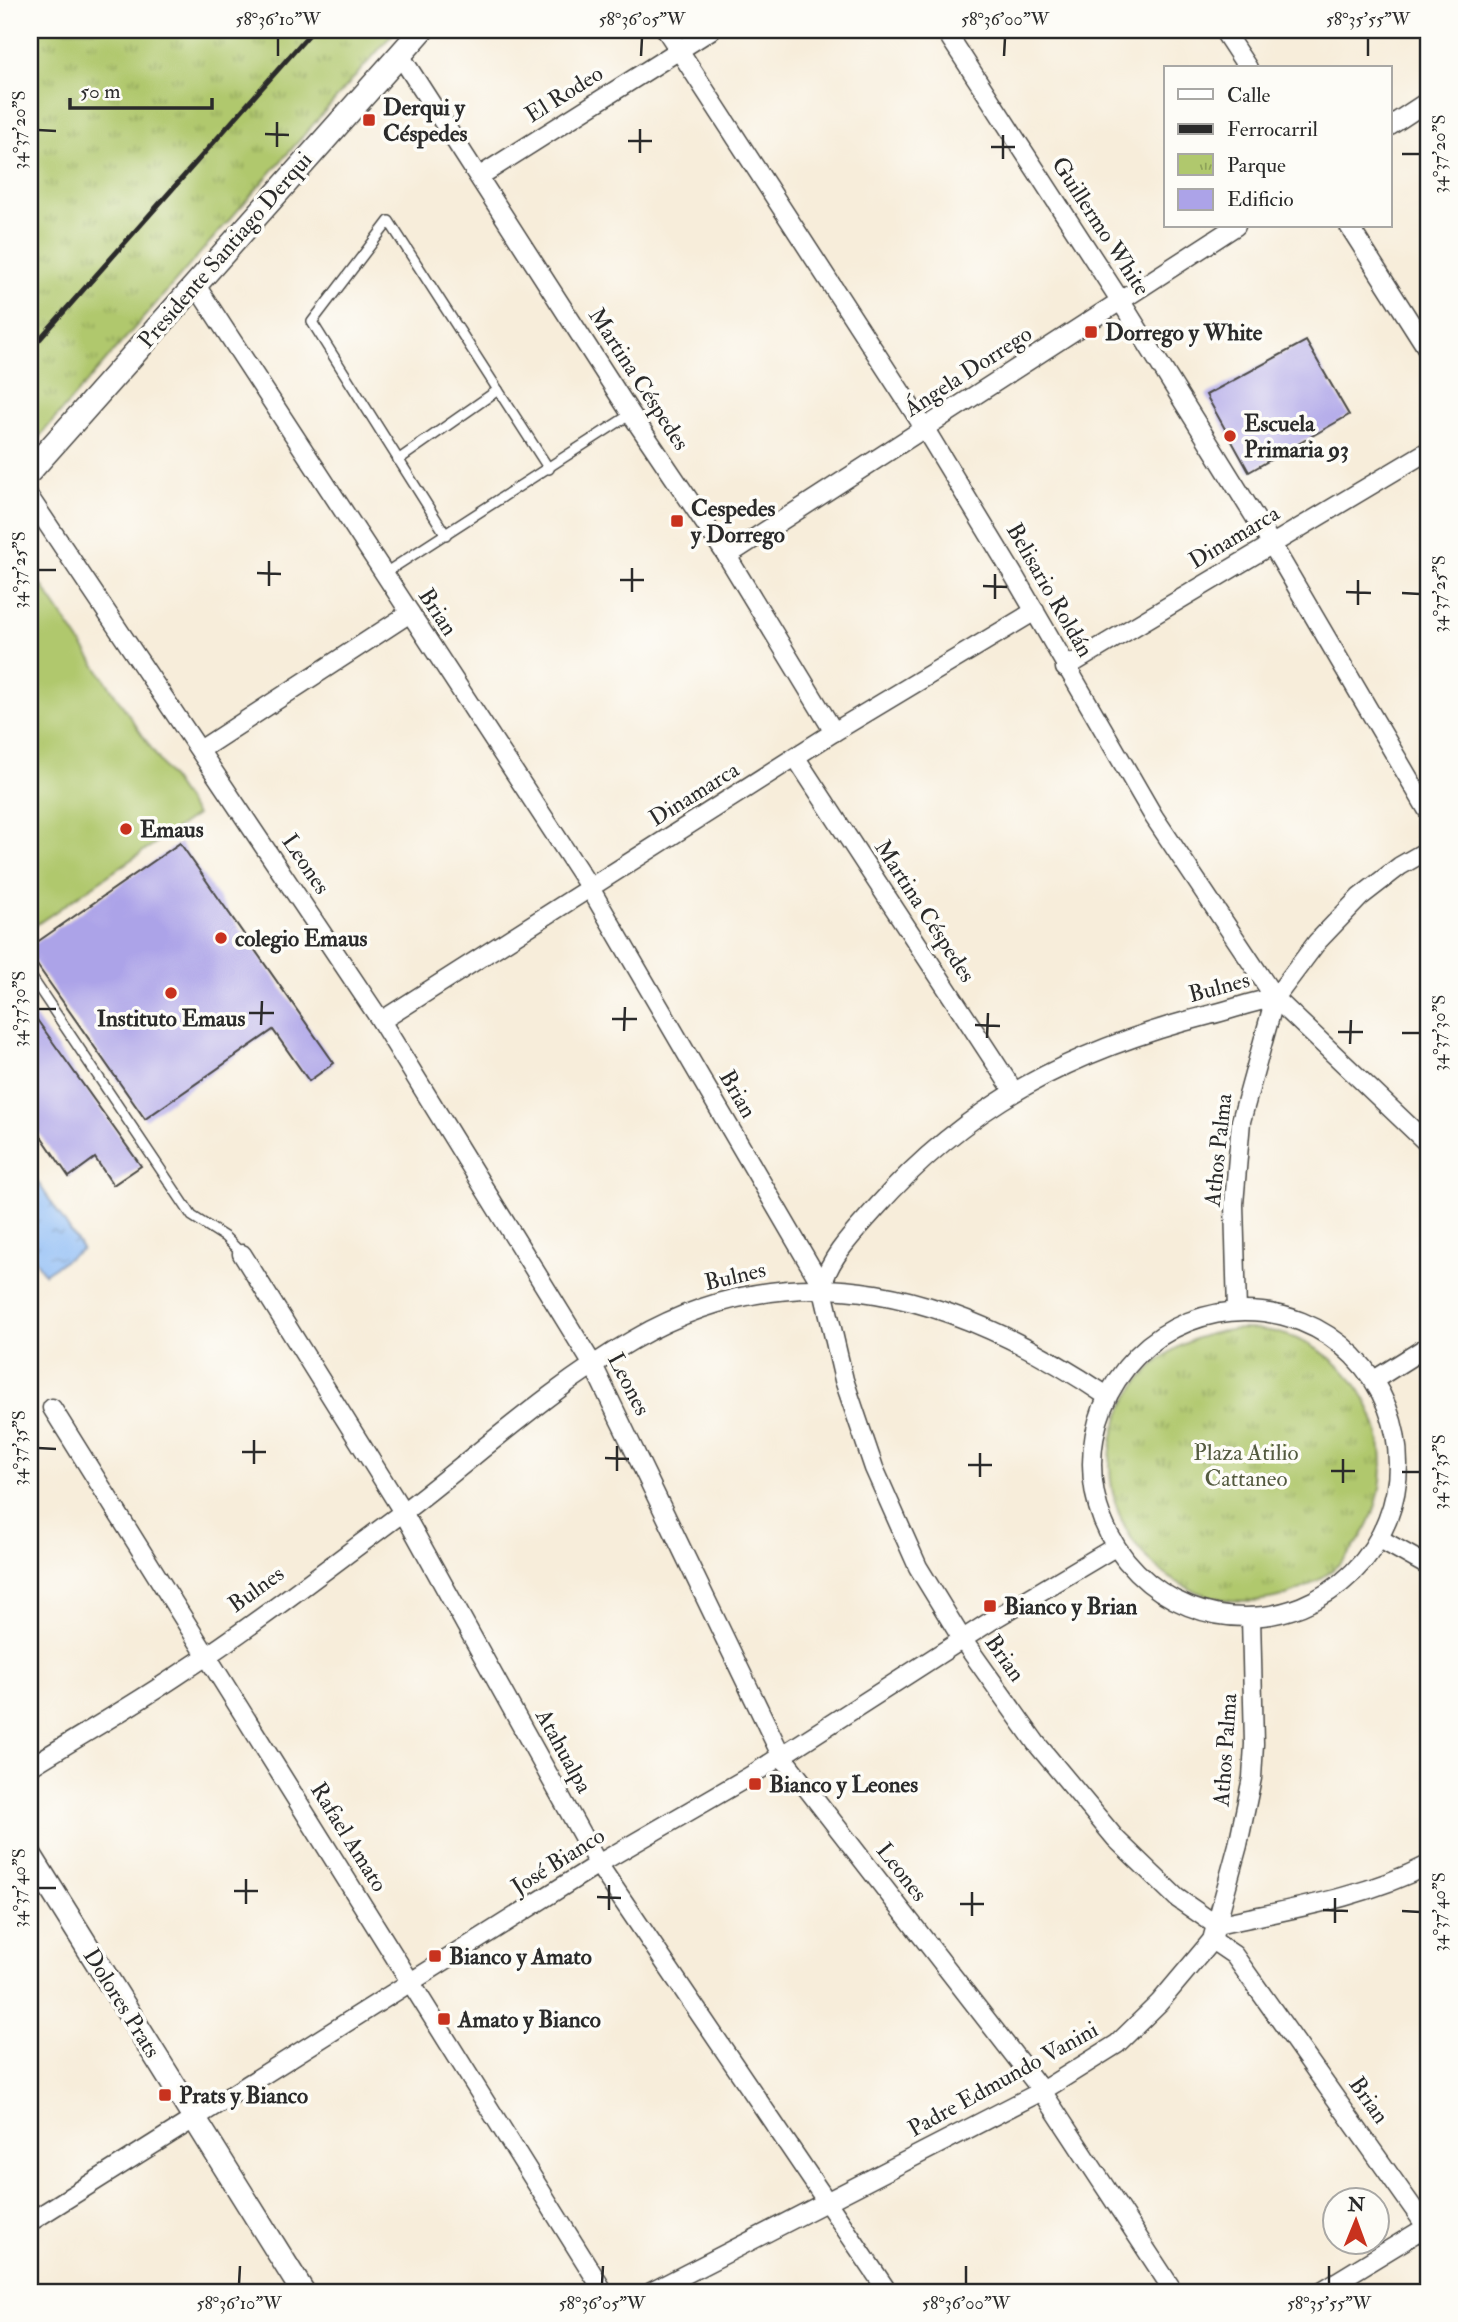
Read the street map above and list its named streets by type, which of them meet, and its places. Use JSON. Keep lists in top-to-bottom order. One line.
{"streets":{"street":["El Rodeo","Guillermo White","Presidente Santiago Derqui","Ángela Dorrego","Martina Céspedes","Dinamarca","Belisario Roldán","Brian","Leones","Bulnes","Athos Palma","Atahualpa","Rafael Amato","José Bianco","Dolores Prats","Padre Edmundo Vanini"]},"crossings":[["El Rodeo","Martina Céspedes"],["El Rodeo","Belisario Roldán"],["Guillermo White","Ángela Dorrego"],["Guillermo White","Dinamarca"],["Presidente Santiago Derqui","Martina Céspedes"],["Presidente Santiago Derqui","Brian"],["Ángela Dorrego","Martina Céspedes"],["Ángela Dorrego","Belisario Roldán"],["Martina Céspedes","Dinamarca"],["Martina Céspedes","Bulnes"],["Dinamarca","Belisario Roldán"],["Dinamarca","Brian"],["Dinamarca","Leones"],["Belisario Roldán","Bulnes"],["Belisario Roldán","Athos Palma"],["Brian","Bulnes"],["Brian","Athos Palma"],["Brian","José Bianco"],["Brian","Padre Edmundo Vanini"],["Leones","Bulnes"],["Leones","José Bianco"],["Leones","Padre Edmundo Vanini"],["Bulnes","Athos Palma"],["Bulnes","Atahualpa"],["Bulnes","Rafael Amato"],["Athos Palma","Padre Edmundo Vanini"],["Atahualpa","José Bianco"],["Atahualpa","Padre Edmundo Vanini"],["Rafael Amato","José Bianco"],["José Bianco","Dolores Prats"]],"parks":["Plaza Atilio Cattaneo"],"places":{"transit":["Derqui y Céspedes","Dorrego y White","Cespedes y Dorrego","Bianco y Brian","Bianco y Leones","Bianco y Amato","Amato y Bianco","Prats y Bianco"],"other":["Escuela Primaria 93","Emaus","colegio Emaus","Instituto Emaus"]},"legend":["Calle","Ferrocarril","Parque","Edificio"],"scale_bar":"50 m","north":"top","coordinates":["58°36'10\"W","58°36'05\"W","58°36'00\"W","58°35'55\"W","34°37'20\"S","34°37'25\"S","34°37'30\"S","34°37'35\"S","34°37'40\"S"]}
